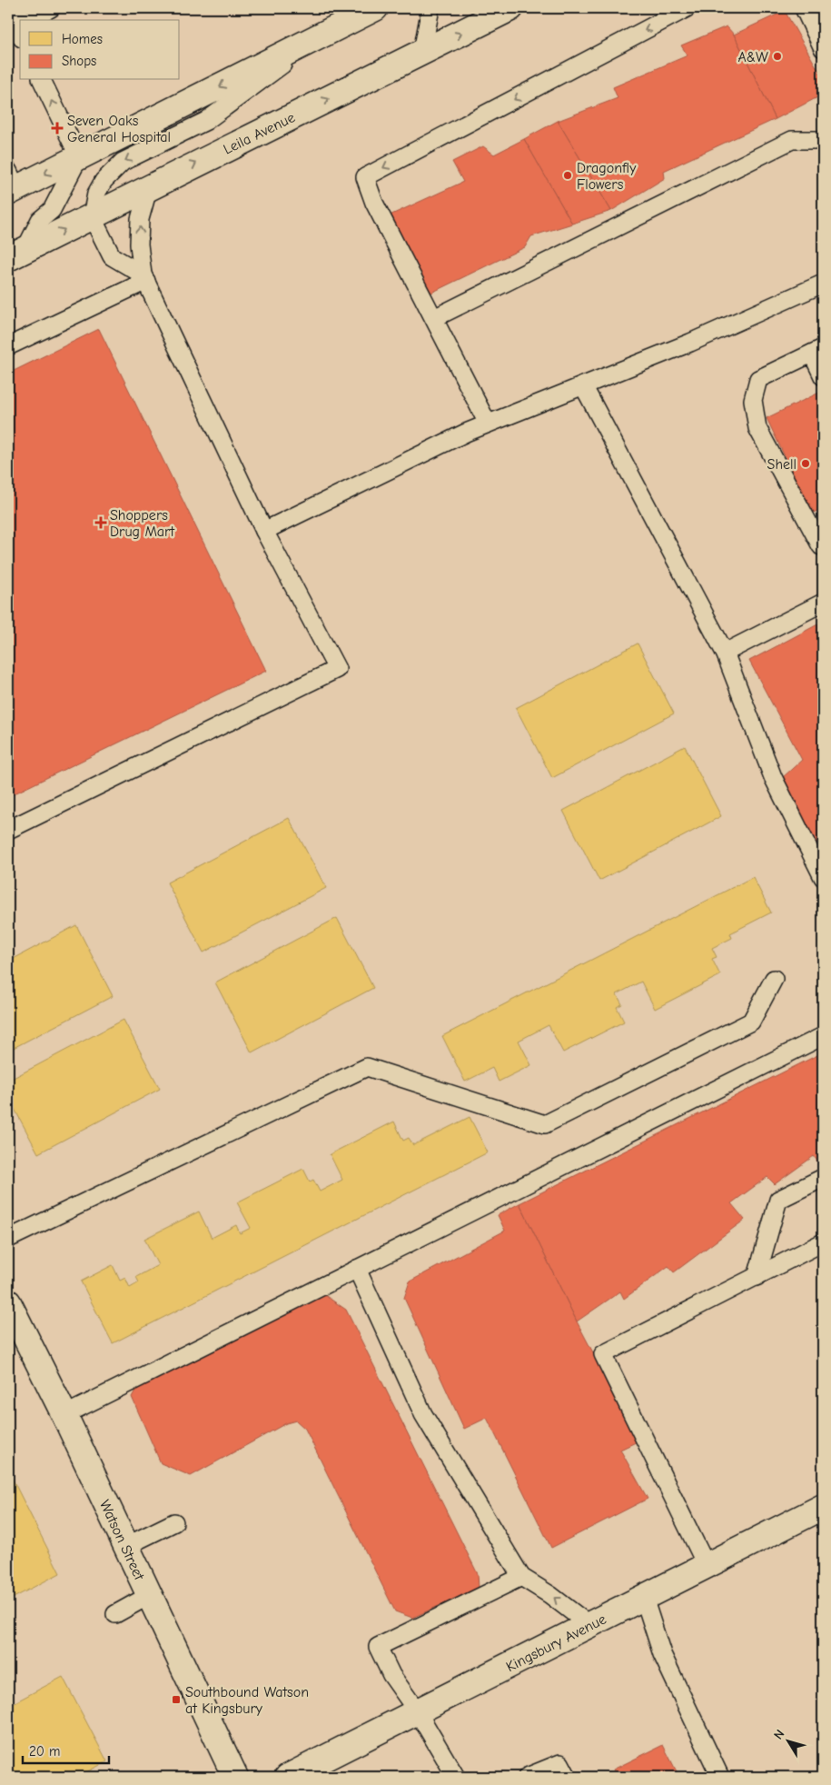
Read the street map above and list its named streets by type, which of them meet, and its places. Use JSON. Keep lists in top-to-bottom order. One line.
{"streets":{"street":["Leila Avenue","Watson Street","Kingsbury Avenue"]},"places":{"other":["A&W","Dragonfly Flowers","Shell"],"health":["Seven Oaks General Hospital","Shoppers Drug Mart"],"transit":["Southbound Watson at Kingsbury"]},"legend":["Homes","Shops"],"scale_bar":"20 m","north":"top left"}
